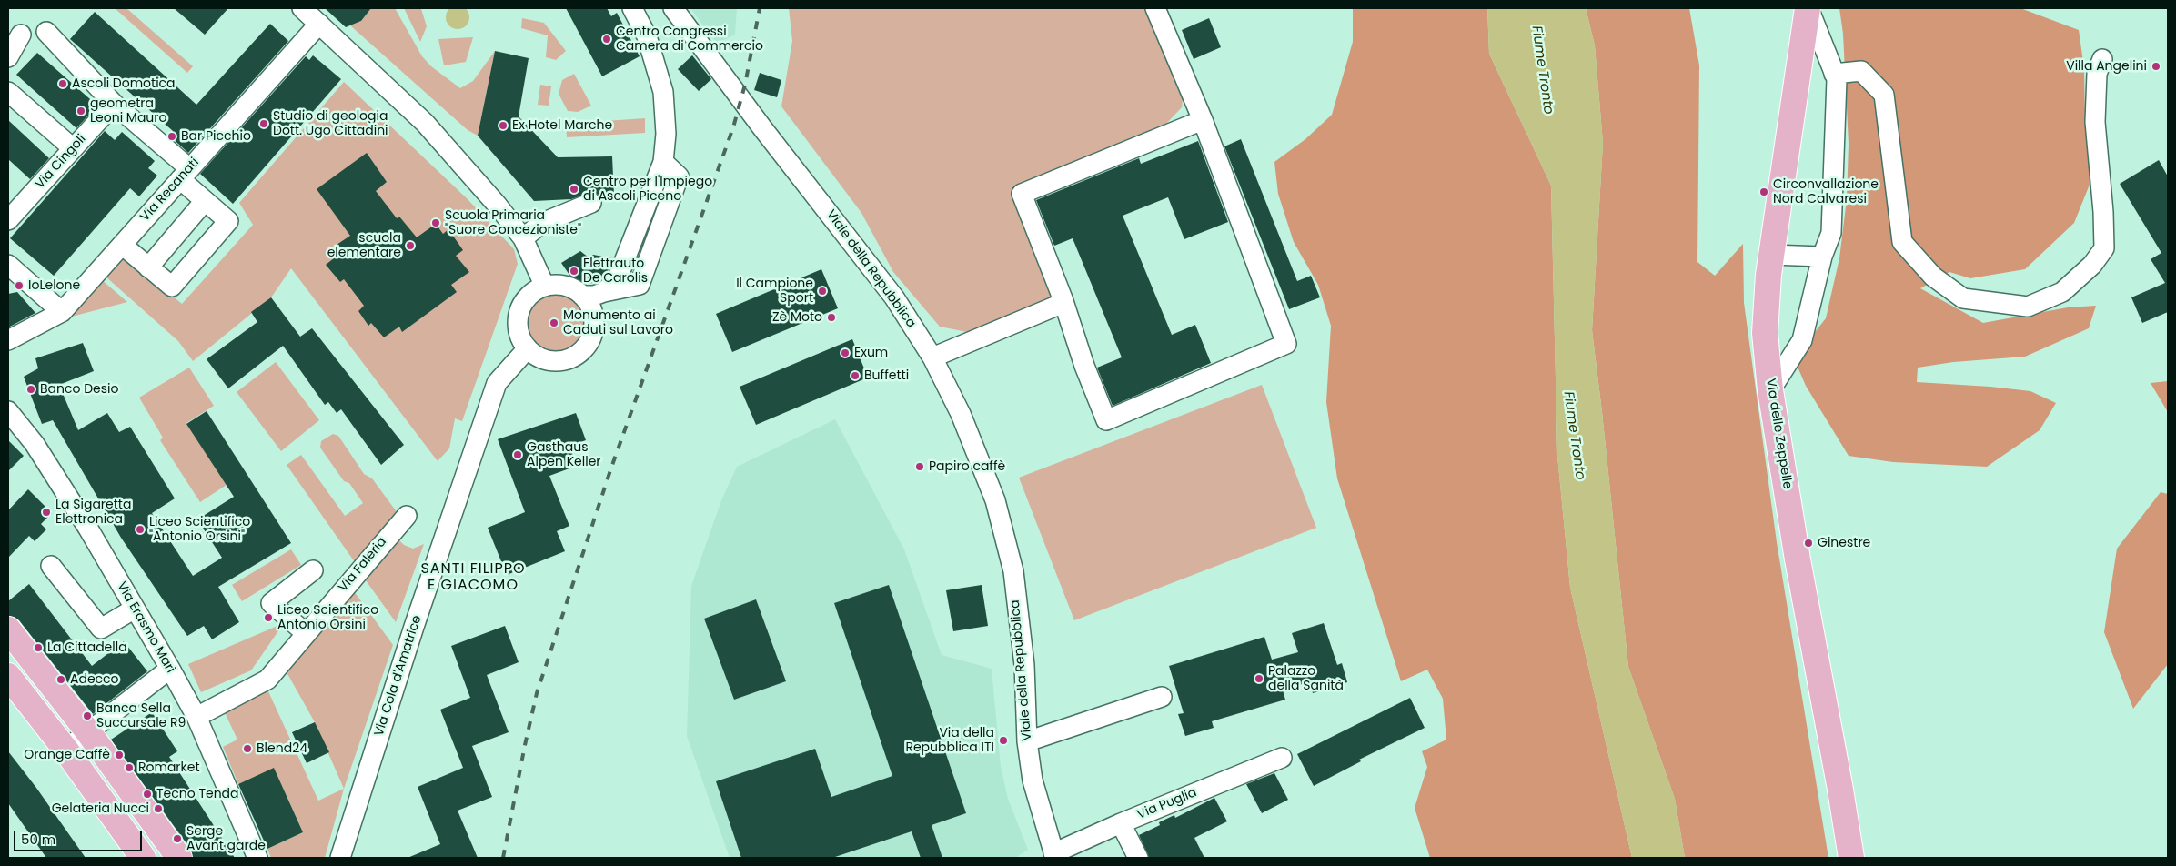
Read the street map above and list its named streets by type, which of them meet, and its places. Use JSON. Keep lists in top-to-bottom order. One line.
{"streets":{"main road":["Via delle Zeppelle"],"street":["Via Cingoli","Via Recanati","Viale della Repubblica","Via Faleria","Via Erasmo Mari","Via Cola d'Amatrice","Via Puglia"]},"crossings":[["Viale della Repubblica","Via Puglia"],["Via Faleria","Via Erasmo Mari"]],"districts":["SANTI FILIPPO E GIACOMO"],"water":["Fiume Tronto"],"places":["Centro Congressi Camera di Commercio","Villa Angelini","Ascoli Domotica","geometra Leoni Mauro","Studio di geologia Dott. Ugo Cittadini","Ex Hotel Marche","Bar Picchio","Centro per l'Impiego di Ascoli Piceno","Circonvallazione Nord Calvaresi","Scuola Primaria \"Suore Concezioniste\"","scuola elementare","Elettrauto De Carolis","IoLelone","Il Campione Sport","Zè Moto","Monumento ai Caduti sul Lavoro","Exum","Buffetti","Banco Desio","Gasthaus Alpen Keller","Papiro caffè","La Sigaretta Elettronica","Liceo Scientifico \"Antonio Orsini\"","Ginestre","Liceo Scientifico Antonio Orsini","La Cittadella","Palazzo della Sanità","Adecco","Banca Sella Succursale R9","Via della Repubblica ITI","Blend24","Orange Caffè","Romarket","Tecno Tenda","Gelateria Nucci","Serge Avant garde"],"scale_bar":"50 m"}
